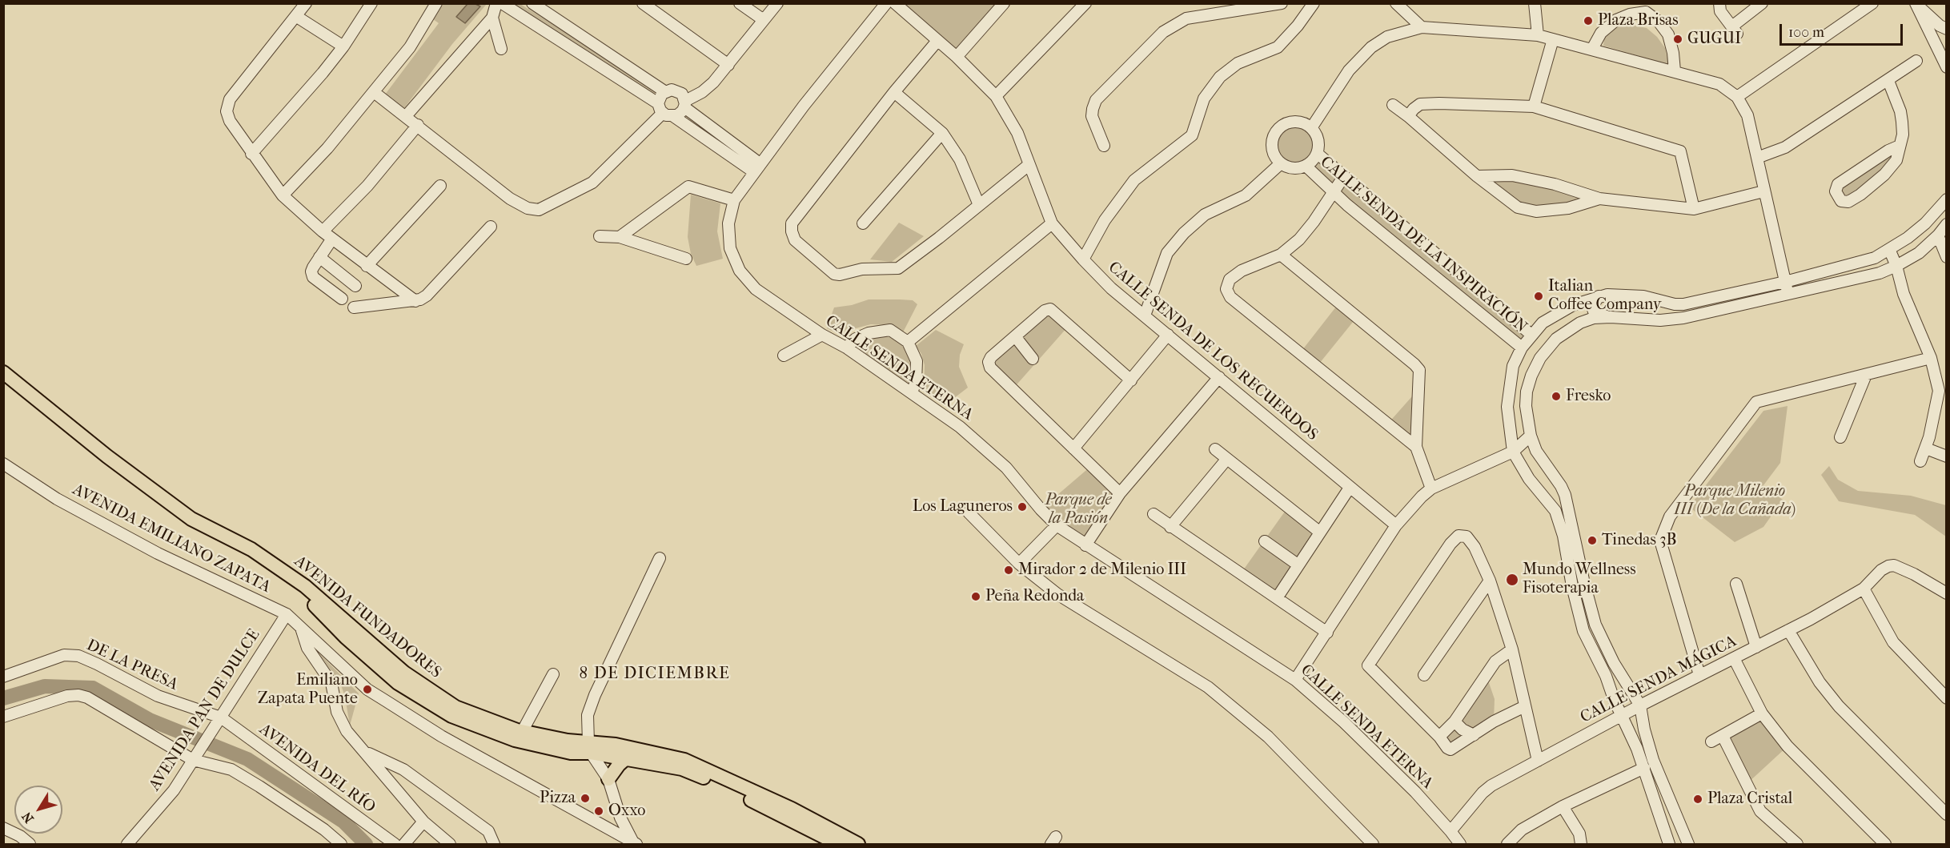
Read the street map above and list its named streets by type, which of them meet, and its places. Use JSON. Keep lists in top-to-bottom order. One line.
{"streets":{"main road":["AVENIDA FUNDADORES"],"street":["CALLE SENDA DE LA INSPIRACIÓN","CALLE SENDA DE LOS RECUERDOS","CALLE SENDA ETERNA","AVENIDA EMILIANO ZAPATA","DE LA PRESA","CALLE SENDA MÁGICA","AVENIDA PAN DE DULCE","AVENIDA DEL RÍO"]},"crossings":[["CALLE SENDA DE LOS RECUERDOS","CALLE SENDA ETERNA"],["CALLE SENDA ETERNA","CALLE SENDA MÁGICA"],["AVENIDA EMILIANO ZAPATA","AVENIDA PAN DE DULCE"],["DE LA PRESA","AVENIDA PAN DE DULCE"],["DE LA PRESA","AVENIDA DEL RÍO"],["AVENIDA PAN DE DULCE","AVENIDA DEL RÍO"]],"districts":["8 DE DICIEMBRE"],"parks":["Parque Milenio III (De la Cañada)","Parque de la Pasión"],"places":["Plaza Brisas","GUGUI","Italian Coffee Company","Fresko","Los Laguneros","Tinedas 3B","Mirador 2 de Milenio III","Mundo Wellness Fisoterapia","Peña Redonda","Emiliano Zapata Puente","Pizza","Plaza Cristal","Oxxo"],"scale_bar":"100 m","north":"bottom left"}
